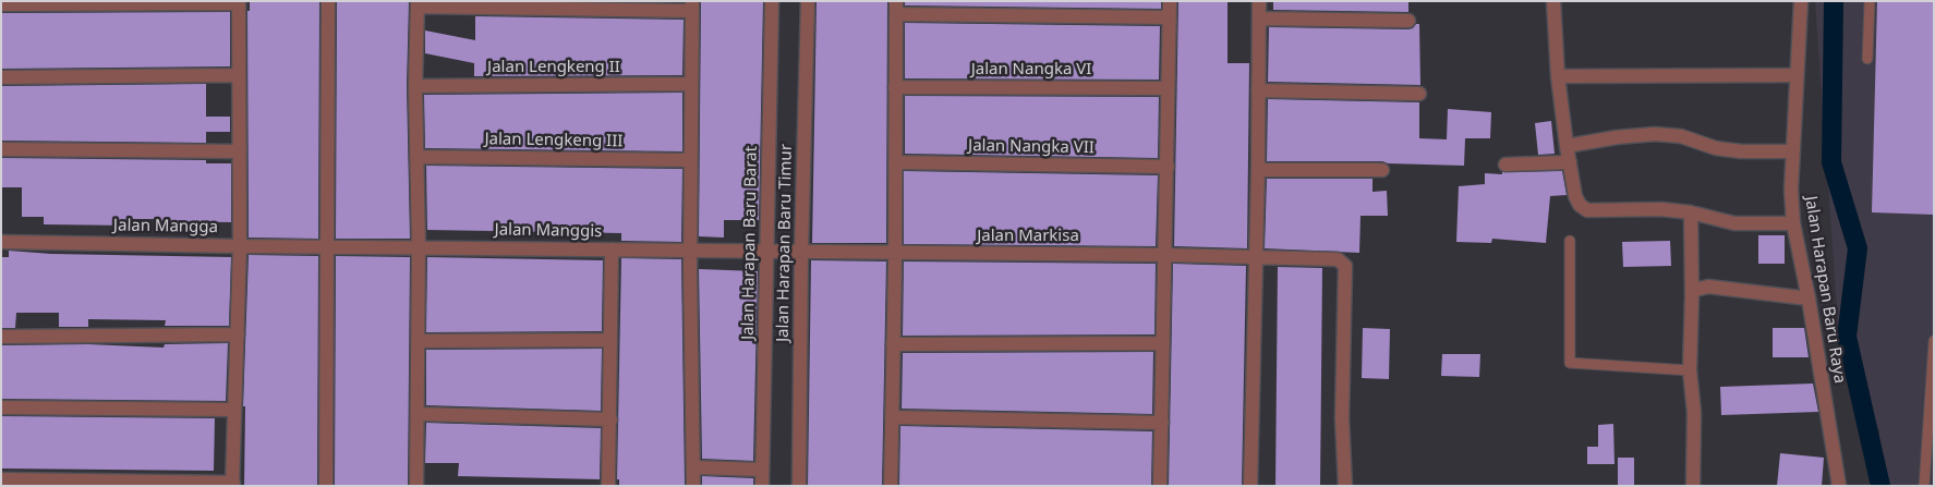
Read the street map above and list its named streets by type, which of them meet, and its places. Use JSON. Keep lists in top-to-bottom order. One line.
{"streets":{"street":["Jalan Lengkeng II","Jalan Nangka VI","Jalan Lengkeng III","Jalan Nangka VII","Jalan Mangga","Jalan Manggis","Jalan Markisa","Jalan Harapan Baru Barat","Jalan Harapan Baru Timur","Jalan Harapan Baru Raya"]},"crossings":[["Jalan Mangga","Jalan Manggis"],["Jalan Manggis","Jalan Markisa"],["Jalan Manggis","Jalan Harapan Baru Barat"],["Jalan Manggis","Jalan Harapan Baru Timur"],["Jalan Markisa","Jalan Harapan Baru Timur"]]}
